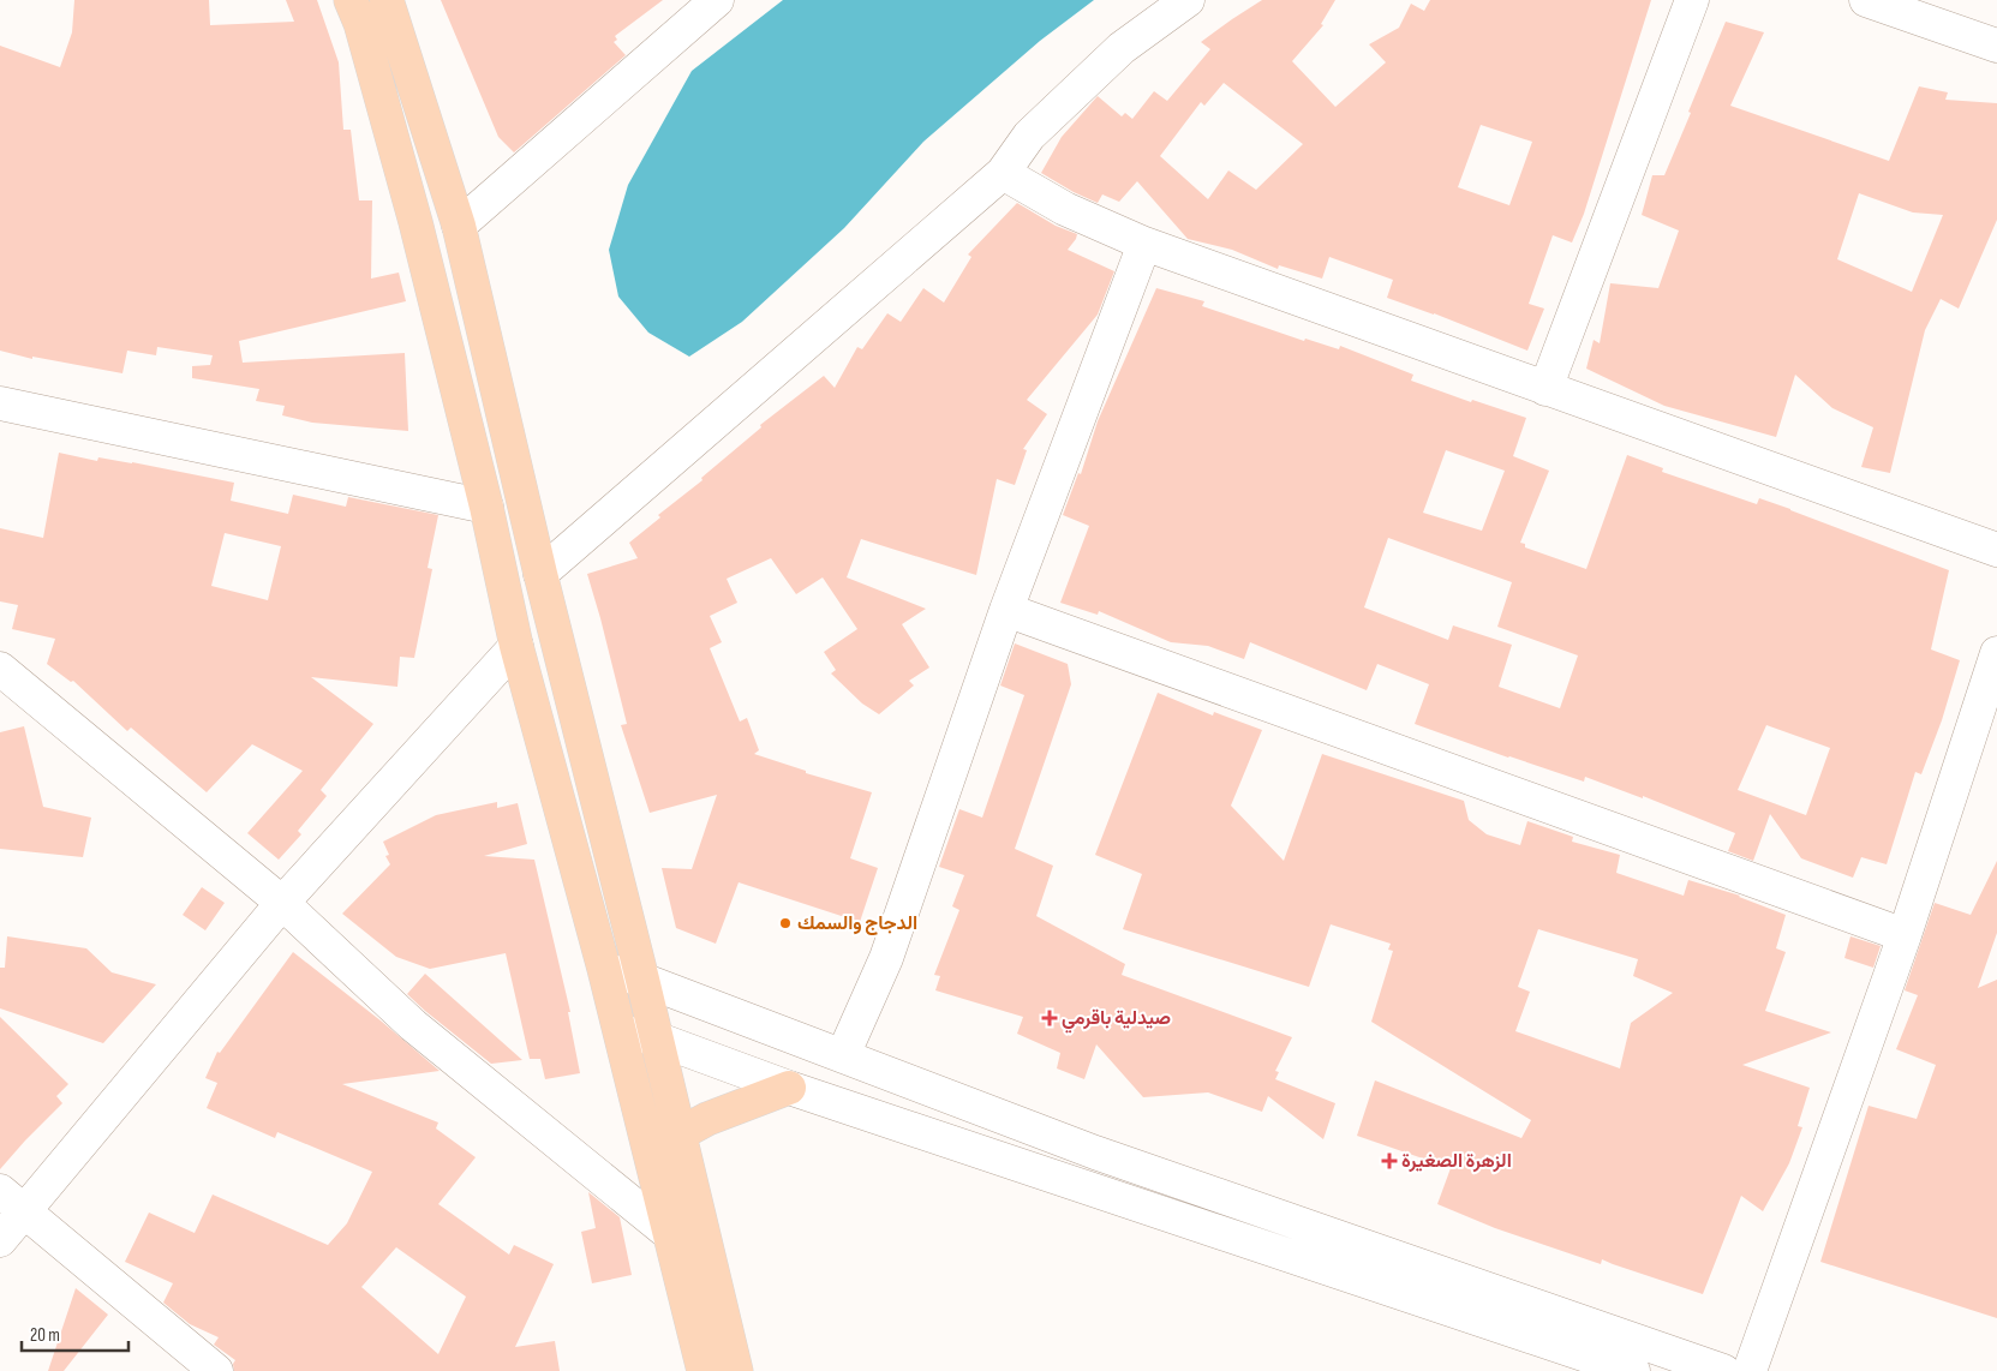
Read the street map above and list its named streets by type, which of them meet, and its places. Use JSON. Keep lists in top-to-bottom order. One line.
{"places":{"other":["الدجاج والسمك"],"health":["صيدلية باقرمي","الزهرة الصغيرة"]},"scale_bar":"20 m"}
